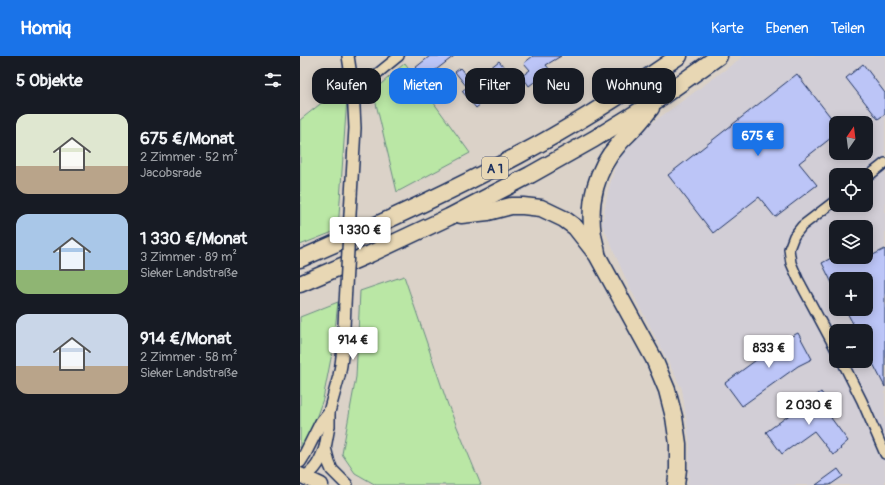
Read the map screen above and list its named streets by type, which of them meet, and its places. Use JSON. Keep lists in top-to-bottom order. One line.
{"streets":{"highway":["A 1"]},"north":"top","page":{"header":"Homiq","nav":["Karte","Ebenen","Teilen"],"heading":"5 Objekte","chip":["Kaufen","Mieten","Filter","Neu","Wohnung"],"list":[{"name":"675 €/Monat","note":"2 Zimmer · 52 m² · Jacobsrade"},{"name":"1 330 €/Monat","note":"3 Zimmer · 89 m² · Sieker Landstraße"},{"name":"914 €/Monat","note":"2 Zimmer · 58 m² · Sieker Landstraße"}],"map_buttons":["+","−"],"price":["675 €","1 330 €","914 €","833 €","2 030 €"]}}
